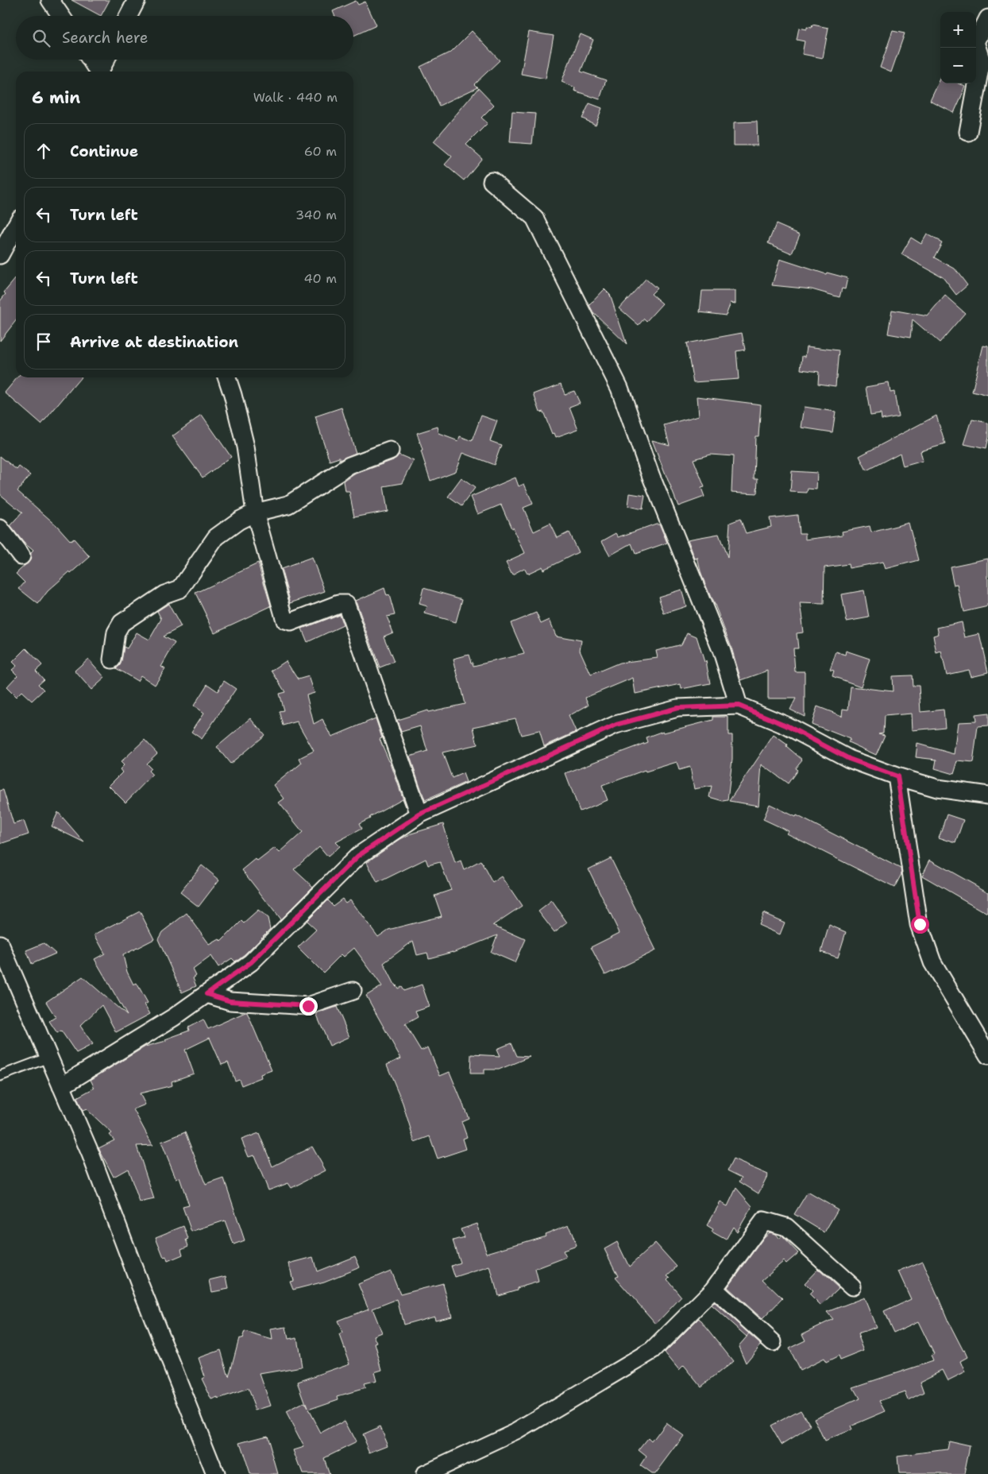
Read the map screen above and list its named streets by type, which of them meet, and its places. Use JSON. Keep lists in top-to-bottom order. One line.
{"page":{"map_buttons":["+","−"],"search":"Search here","heading":["6 min","Walk · 440 m"],"list":[["Continue","60 m"],["Turn left","340 m"],["Turn left","40 m"],"Arrive at destination"]}}
